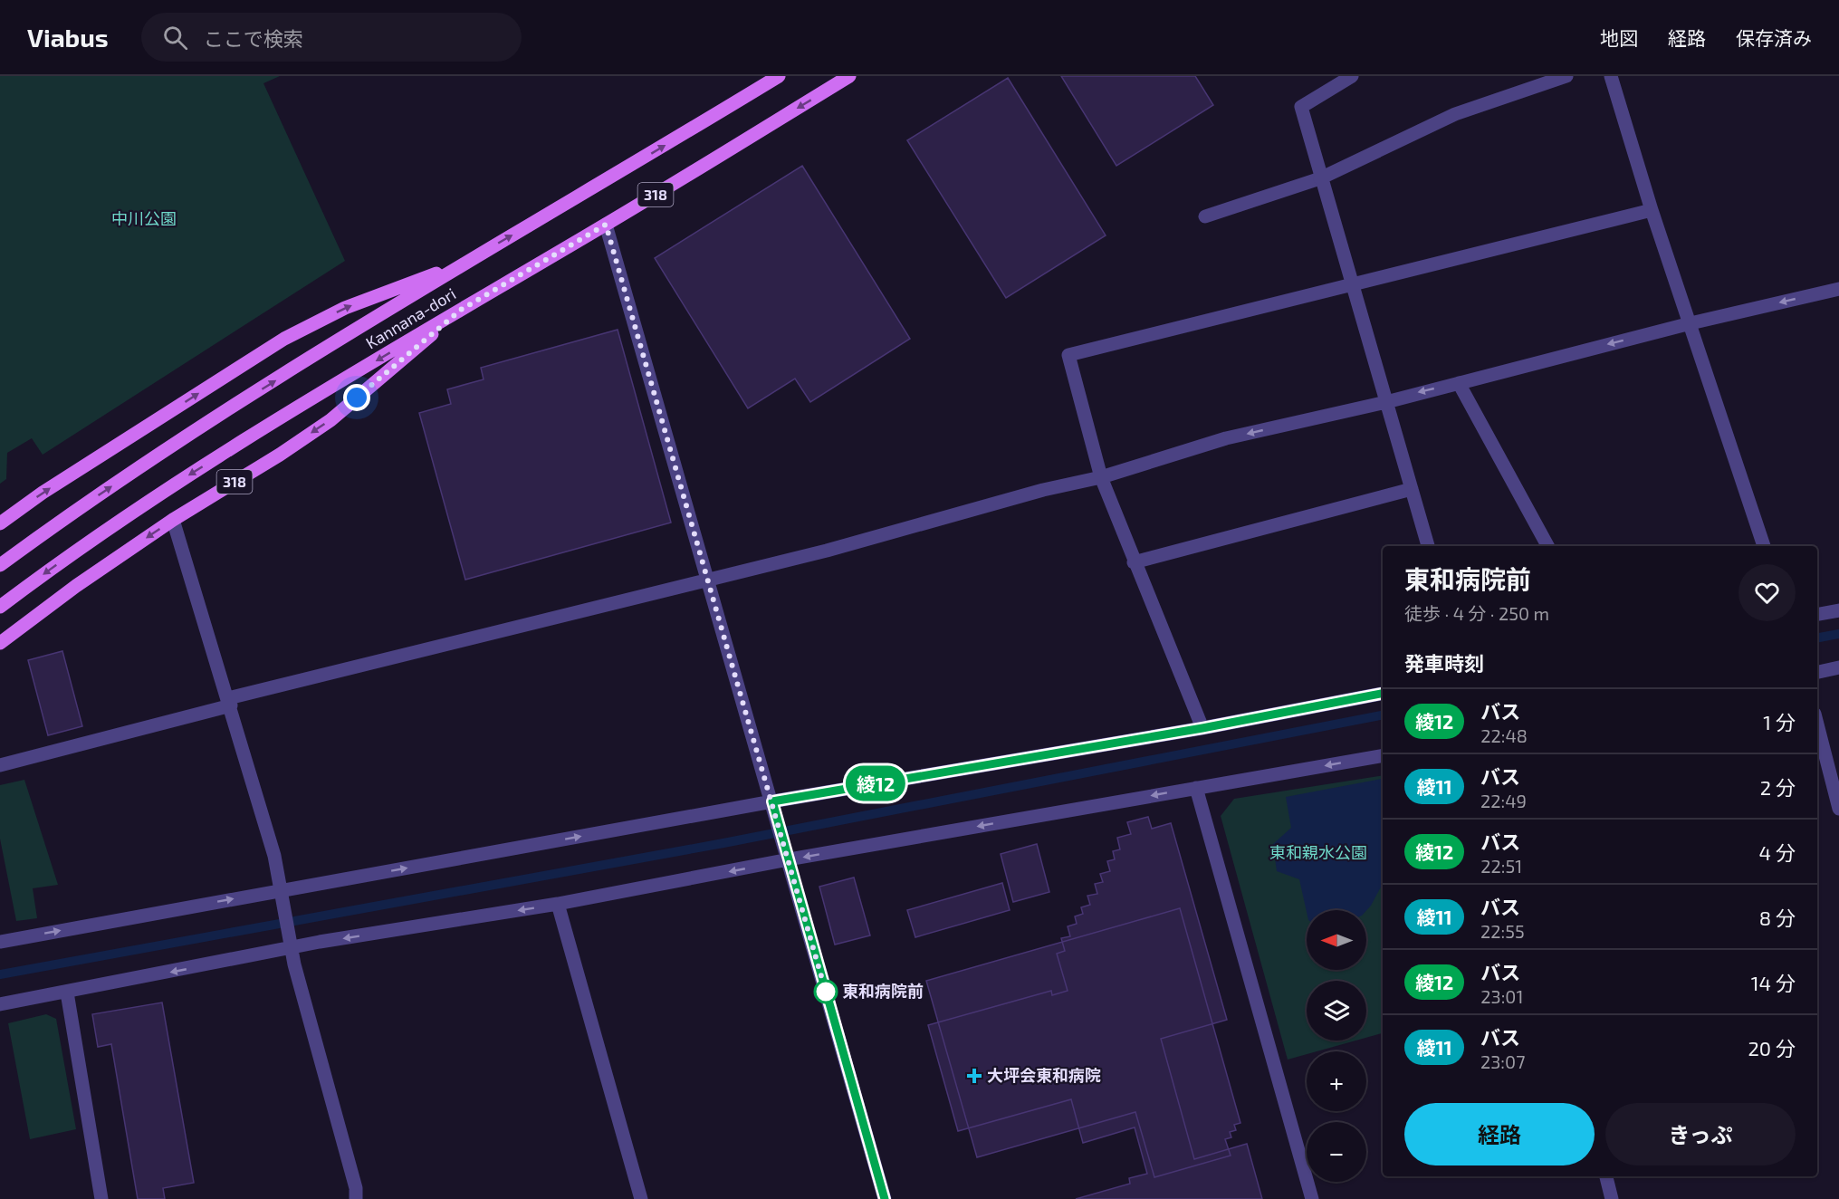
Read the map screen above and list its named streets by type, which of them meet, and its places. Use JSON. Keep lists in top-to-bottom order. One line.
{"streets":{"main road":["318","Kannana-dori"]},"crossings":[["318","Kannana-dori"]],"parks":["中川公園","東和親水公園"],"places":{"other":["東和病院前"],"health":["大坪会東和病院"]},"lines":["bus line 綾12"],"north":"left","page":{"header":"Viabus","search":"ここで検索","nav":["地図","経路","保存済み"],"on_map":"綾12","heading":[["東和病院前","徒歩 · 4 分 · 250 m"],"発車時刻"],"list":[{"mark":"綾12","name":"バス","note":"22:48","value":"1 分"},{"mark":"綾11","name":"バス","note":"22:49","value":"2 分"},{"mark":"綾12","name":"バス","note":"22:51","value":"4 分"},{"mark":"綾11","name":"バス","note":"22:55","value":"8 分"},{"mark":"綾12","name":"バス","note":"23:01","value":"14 分"},{"mark":"綾11","name":"バス","note":"23:07","value":"20 分"}],"map_buttons":["+","−"],"buttons":["経路","きっぷ"]}}
